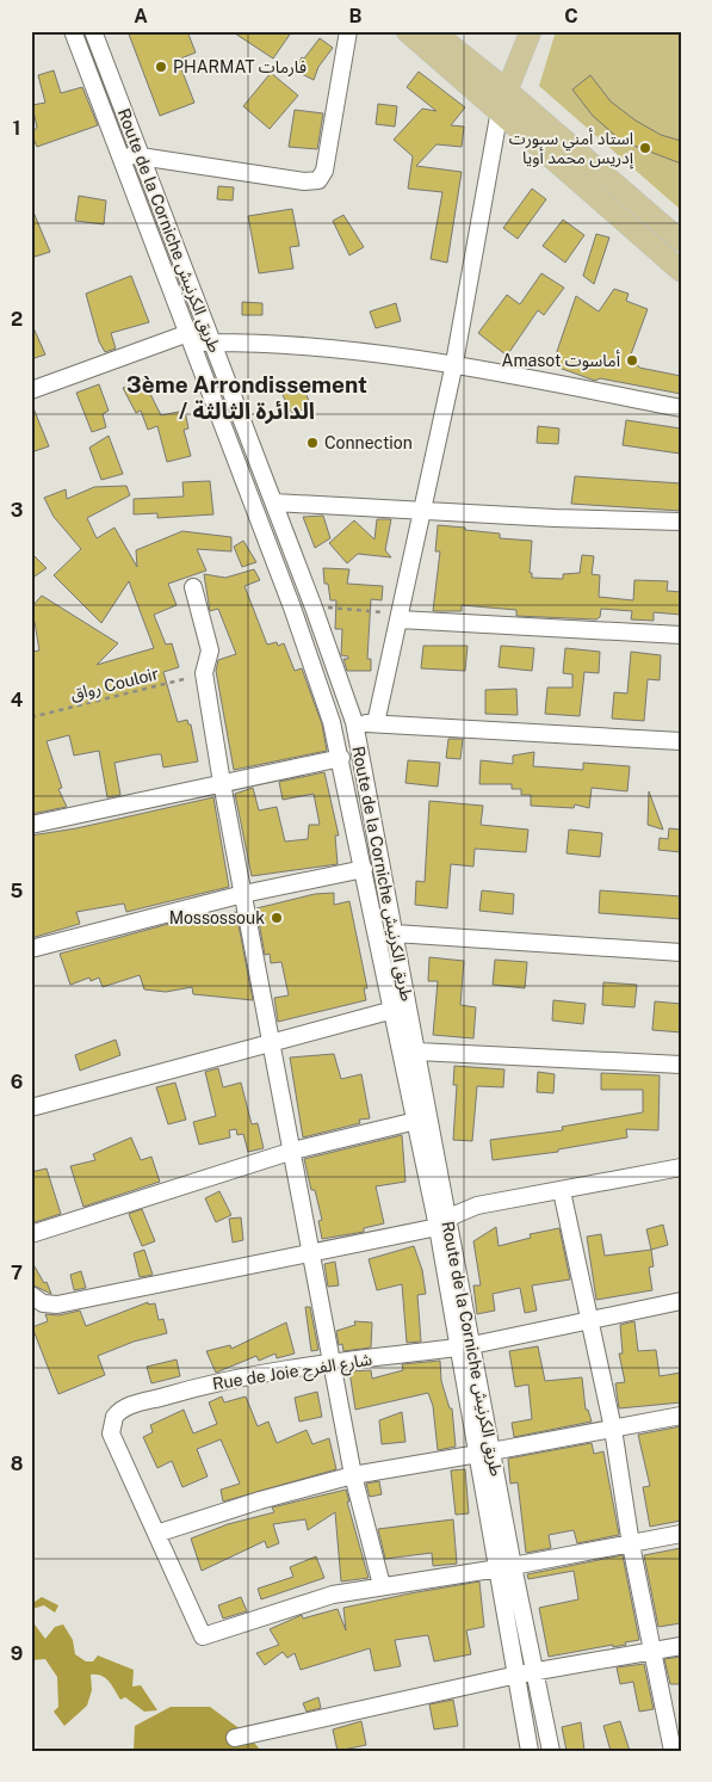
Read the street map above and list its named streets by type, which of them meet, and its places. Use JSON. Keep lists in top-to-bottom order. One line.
{"streets":{"street":["Route de la Corniche طريق الكرنيش","Rue de Joie شارع الفرح"],"path":["رواق Couloir"]},"crossings":[["Route de la Corniche طريق الكرنيش","Rue de Joie شارع الفرح"]],"districts":["3ème Arrondissement / الدائرة الثالثة"],"places":["PHARMAT فارمات","استاد أمني سبورت إدريس محمد أويا","Amasot أماسوت","Connection","Mossossouk"],"grid":{"columns":["A","B","C"],"rows":["1","2","3","4","5","6","7","8","9"]}}
